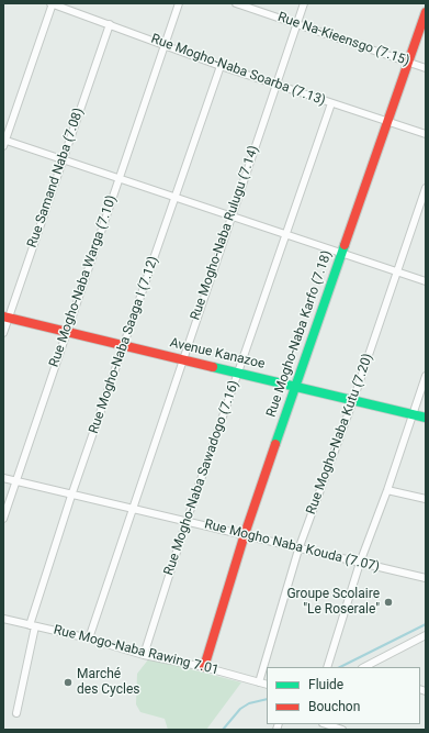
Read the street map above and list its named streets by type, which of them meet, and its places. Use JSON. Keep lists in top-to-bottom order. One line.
{"streets":{"street":["Rue Na-Kieensgo (7.15)","Rue Mogho-Naba Soarba (7.13)","Rue Samand Naba (7.08)","Rue Mogho-Naba Rulugu (7.14)","Rue Mogho-Naba Warga (7.10)","Rue Mogho-Naba Karfo (7.18)","Rue Mogho-Naba Saaga I (7.12)","Avenue Kanazoe","Rue Mogho-Naba Kutu (7.20)","Rue Mogho-Naba Sawadogo (7.16)","Rue Mogho Naba Kouda (7.07)","Rue Mogo-Naba Rawing 7.01"]},"crossings":[["Rue Na-Kieensgo (7.15)","Rue Mogho-Naba Rulugu (7.14)"],["Rue Na-Kieensgo (7.15)","Rue Mogho-Naba Karfo (7.18)"],["Rue Mogho-Naba Soarba (7.13)","Rue Samand Naba (7.08)"],["Rue Mogho-Naba Soarba (7.13)","Rue Mogho-Naba Rulugu (7.14)"],["Rue Mogho-Naba Soarba (7.13)","Rue Mogho-Naba Warga (7.10)"],["Rue Mogho-Naba Soarba (7.13)","Rue Mogho-Naba Karfo (7.18)"],["Rue Mogho-Naba Soarba (7.13)","Rue Mogho-Naba Saaga I (7.12)"],["Rue Mogho-Naba Soarba (7.13)","Rue Mogho-Naba Sawadogo (7.16)"],["Rue Samand Naba (7.08)","Avenue Kanazoe"],["Rue Mogho-Naba Rulugu (7.14)","Avenue Kanazoe"],["Rue Mogho-Naba Rulugu (7.14)","Rue Mogho Naba Kouda (7.07)"],["Rue Mogho-Naba Rulugu (7.14)","Rue Mogo-Naba Rawing 7.01"],["Rue Mogho-Naba Warga (7.10)","Avenue Kanazoe"],["Rue Mogho-Naba Warga (7.10)","Rue Mogho Naba Kouda (7.07)"],["Rue Mogho-Naba Karfo (7.18)","Avenue Kanazoe"],["Rue Mogho-Naba Karfo (7.18)","Rue Mogho Naba Kouda (7.07)"],["Rue Mogho-Naba Karfo (7.18)","Rue Mogo-Naba Rawing 7.01"],["Rue Mogho-Naba Saaga I (7.12)","Avenue Kanazoe"],["Rue Mogho-Naba Saaga I (7.12)","Rue Mogho Naba Kouda (7.07)"],["Rue Mogho-Naba Saaga I (7.12)","Rue Mogo-Naba Rawing 7.01"],["Avenue Kanazoe","Rue Mogho-Naba Kutu (7.20)"],["Avenue Kanazoe","Rue Mogho-Naba Sawadogo (7.16)"],["Rue Mogho-Naba Kutu (7.20)","Rue Mogho Naba Kouda (7.07)"],["Rue Mogho-Naba Kutu (7.20)","Rue Mogo-Naba Rawing 7.01"],["Rue Mogho-Naba Sawadogo (7.16)","Rue Mogho Naba Kouda (7.07)"],["Rue Mogho-Naba Sawadogo (7.16)","Rue Mogo-Naba Rawing 7.01"]],"places":["Groupe Scolaire \"Le Roserale\"","Marché des Cycles"],"legend":["Fluide","Bouchon"]}
